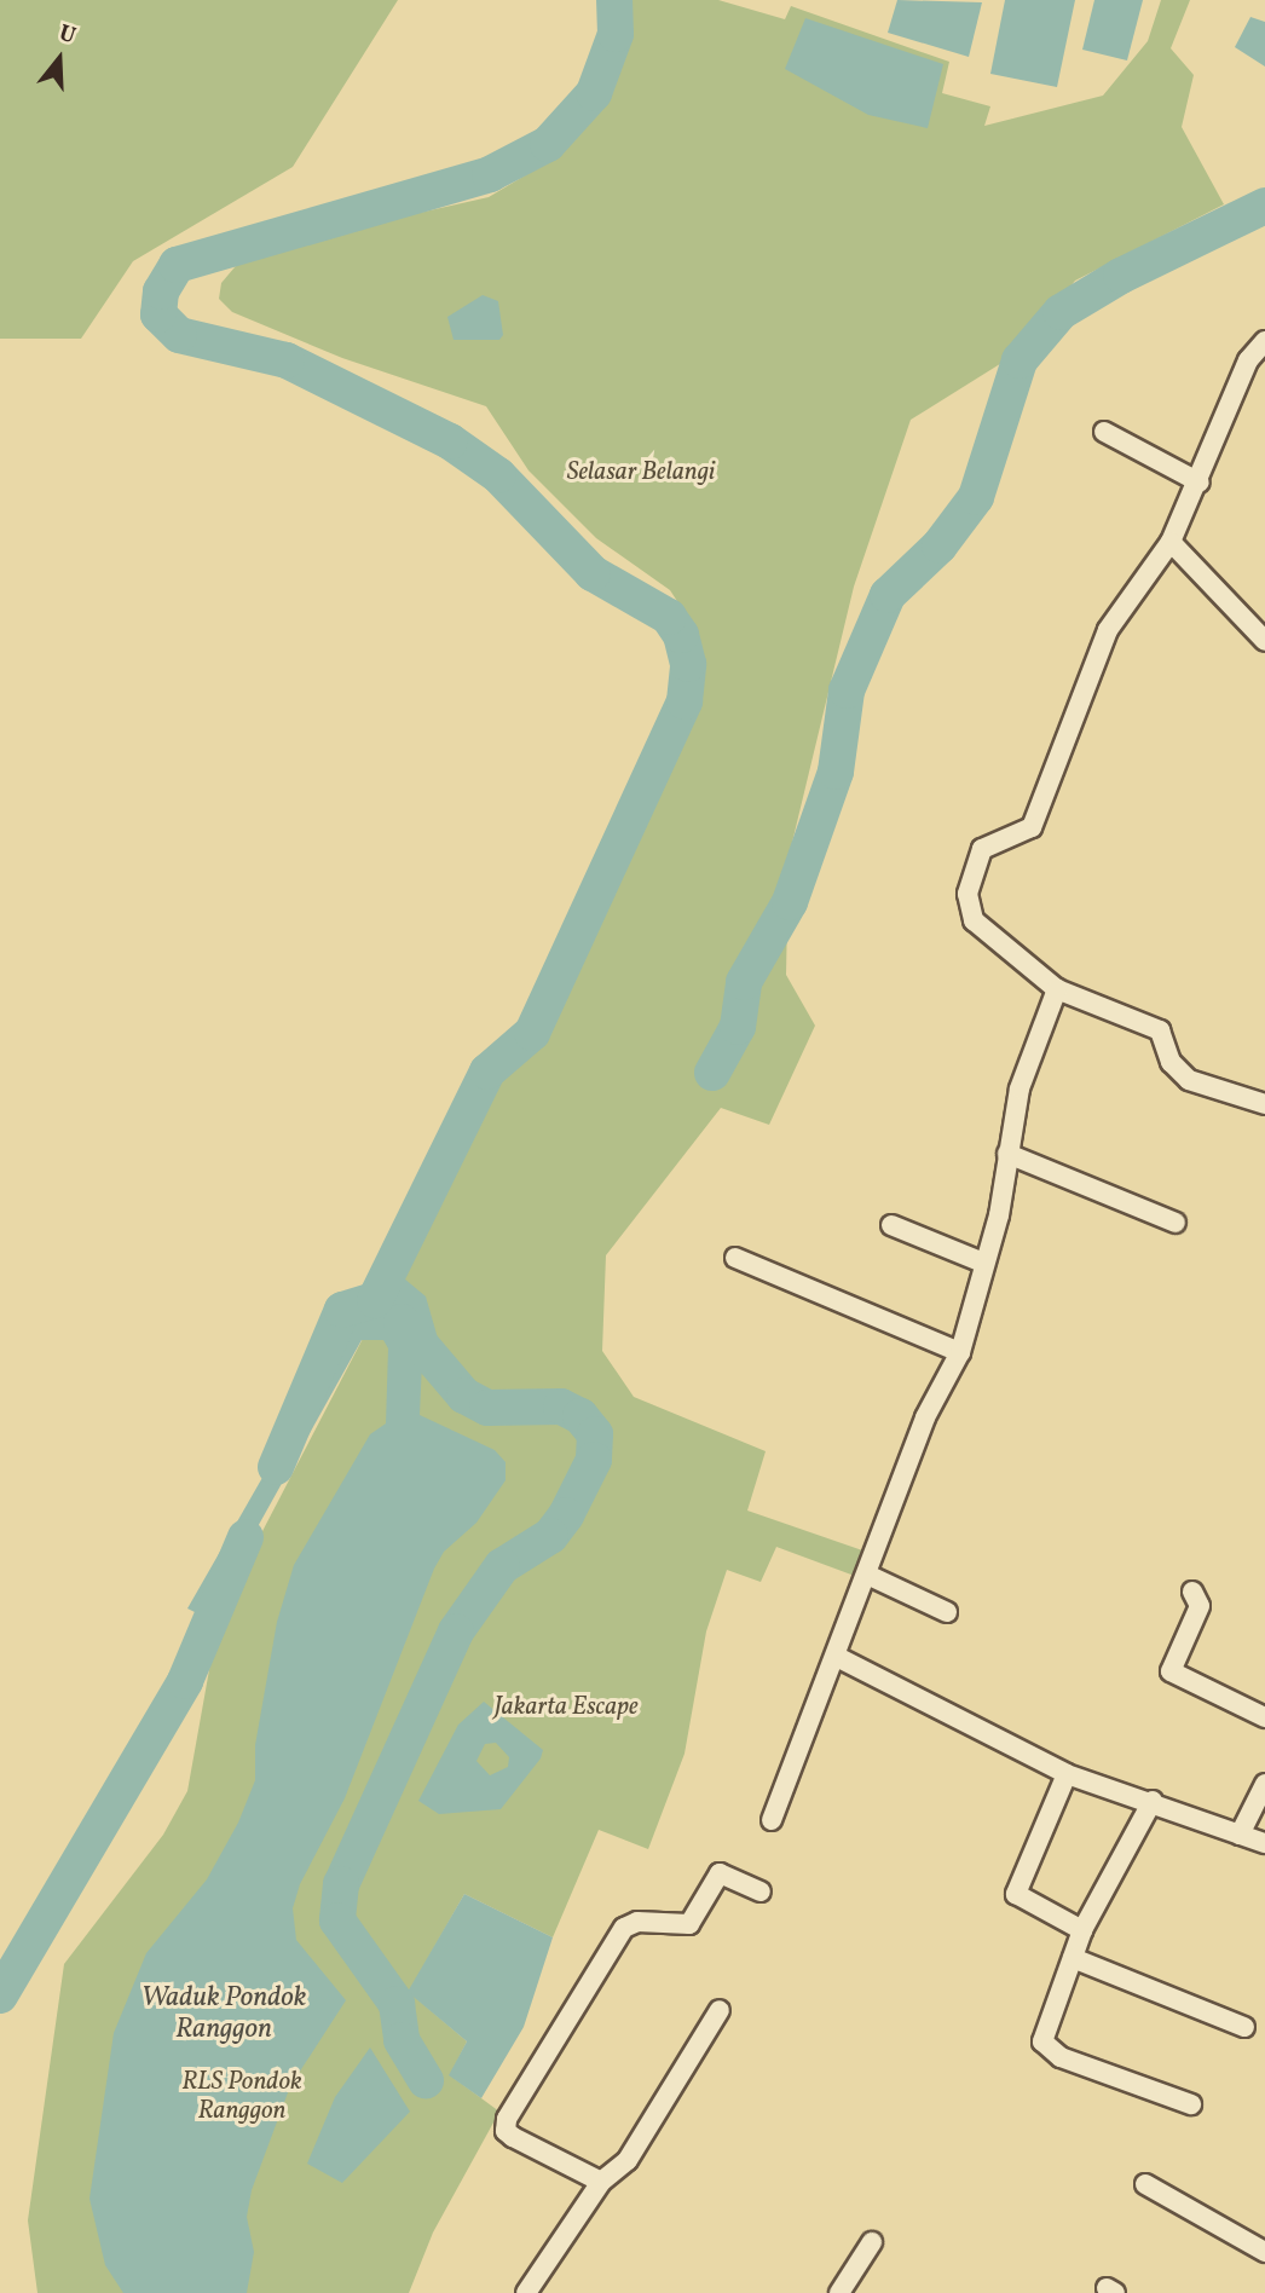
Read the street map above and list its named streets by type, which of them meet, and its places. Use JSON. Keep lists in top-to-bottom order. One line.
{"water":["Waduk Pondok Ranggon"],"parks":["Selasar Belangi","Jakarta Escape","RLS Pondok Ranggon"],"north":"top"}
